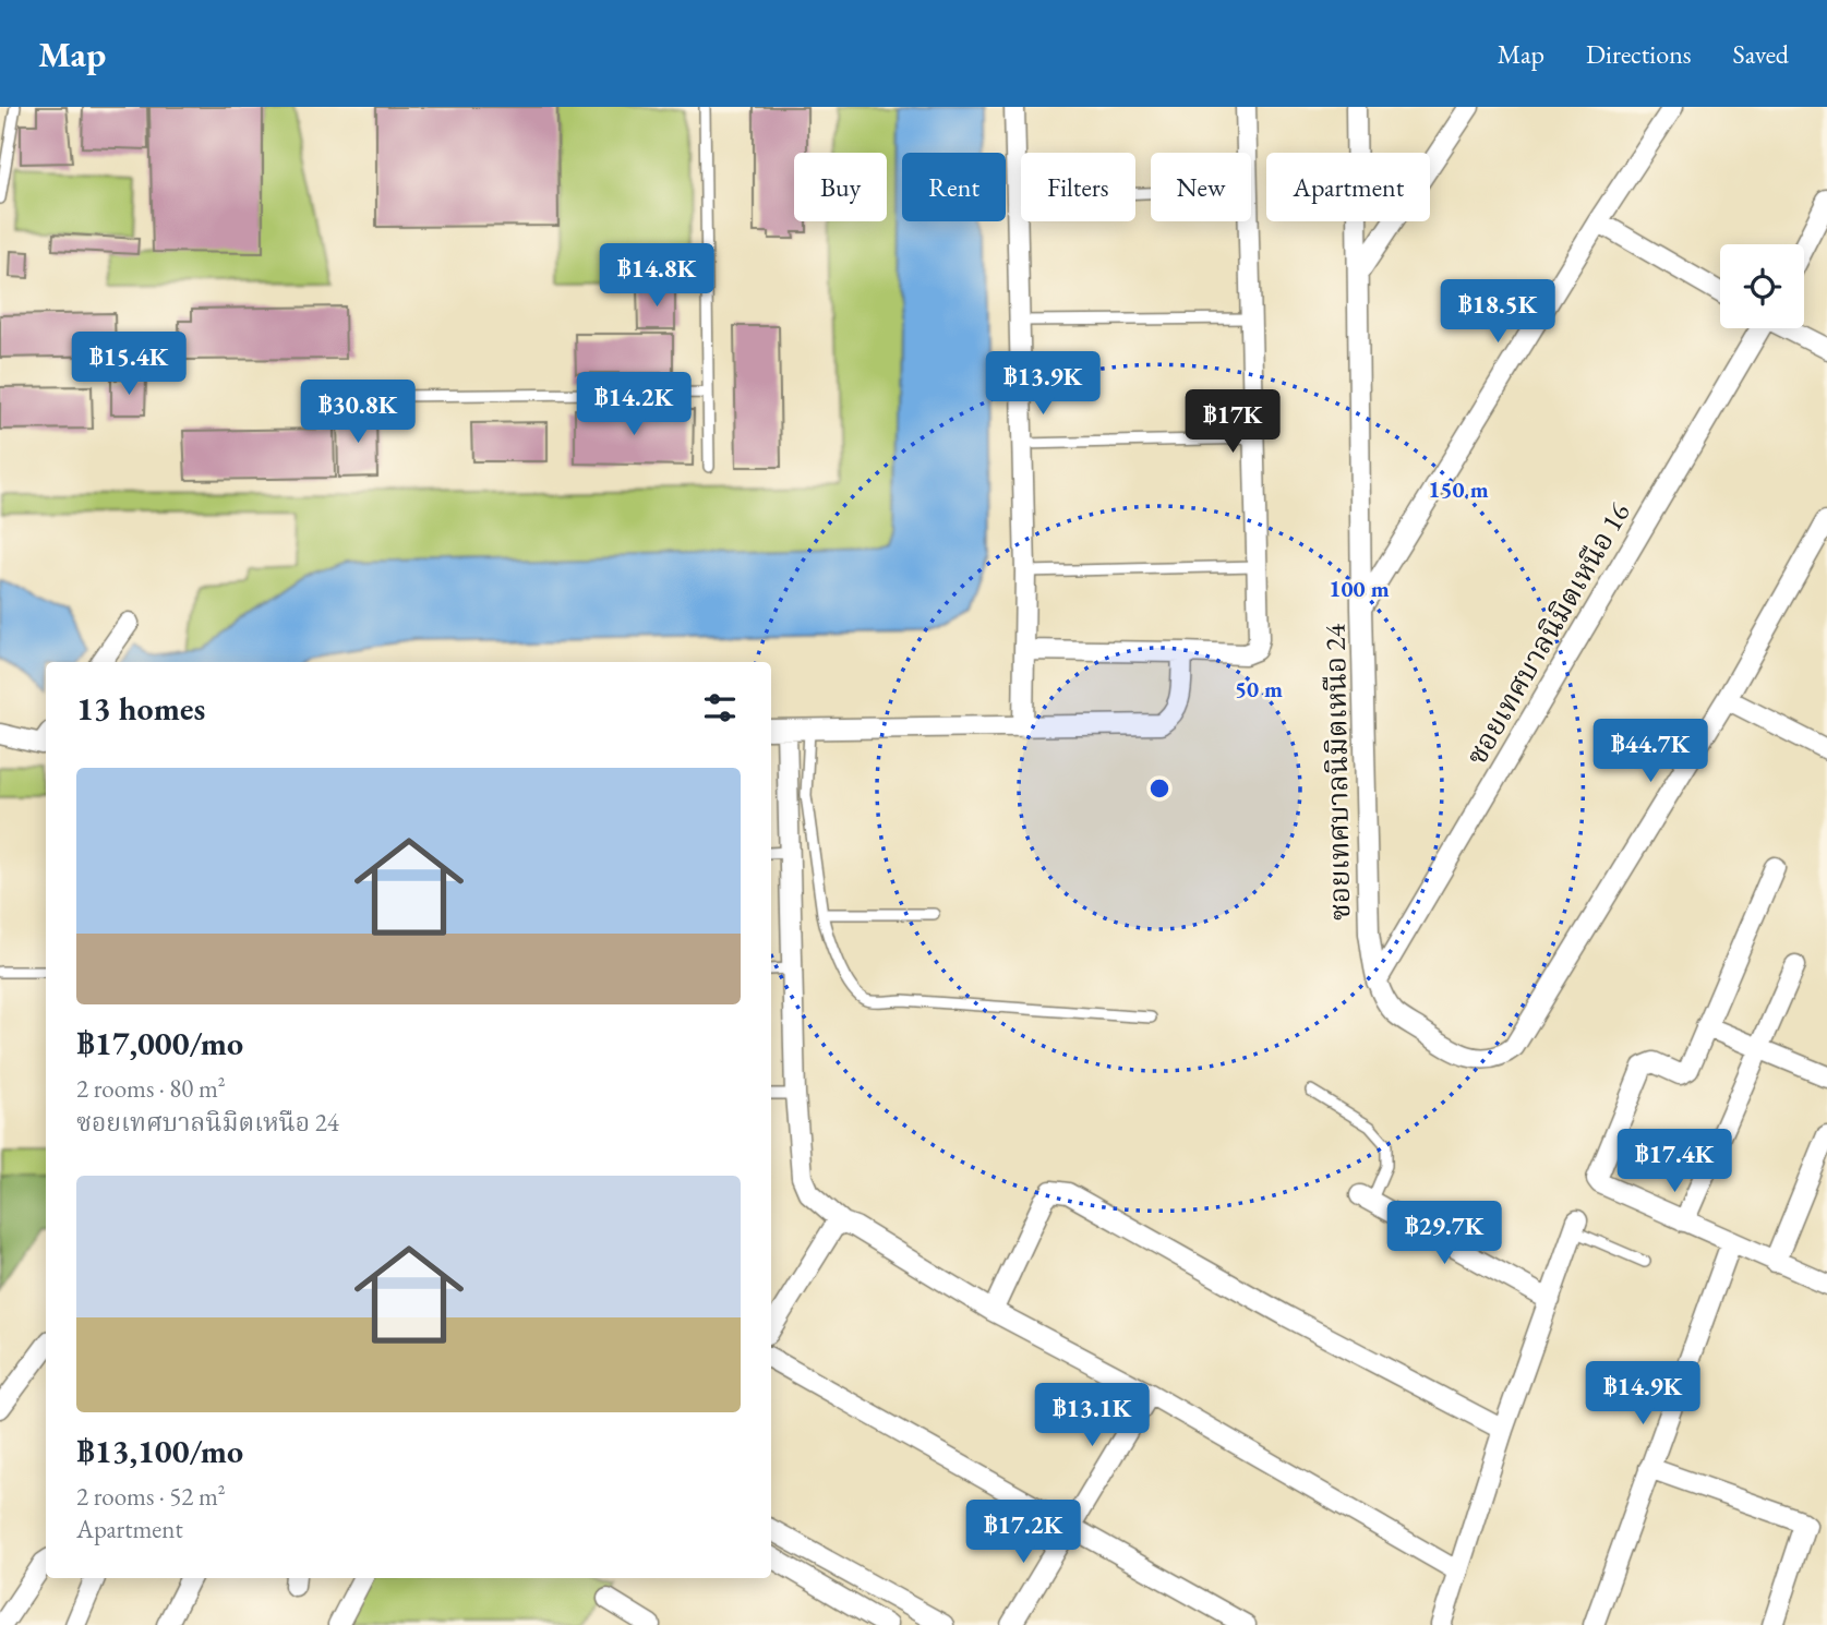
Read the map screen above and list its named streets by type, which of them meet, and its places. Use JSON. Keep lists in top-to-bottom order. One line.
{"streets":{"street":["ซอยเทศบาลนิมิตเหนือ 16","ซอยเทศบาลนิมิตเหนือ 24"]},"crossings":[["ซอยเทศบาลนิมิตเหนือ 16","ซอยเทศบาลนิมิตเหนือ 24"]],"page":{"header":"Map","nav":["Map","Directions","Saved"],"chip":["Buy","Rent","Filters","New","Apartment"],"price":["฿14.8K","฿18.5K","฿15.4K","฿13.9K","฿14.2K","฿30.8K","฿17K","฿44.7K","฿17.4K","฿29.7K","฿14.9K","฿13.1K","฿17.2K"],"heading":"13 homes","list":[{"name":"฿17,000/mo","note":"2 rooms · 80 m² · ซอยเทศบาลนิมิตเหนือ 24"},{"name":"฿13,100/mo","note":"2 rooms · 52 m² · Apartment"}]},"rings":["150 m","100 m","50 m"]}
